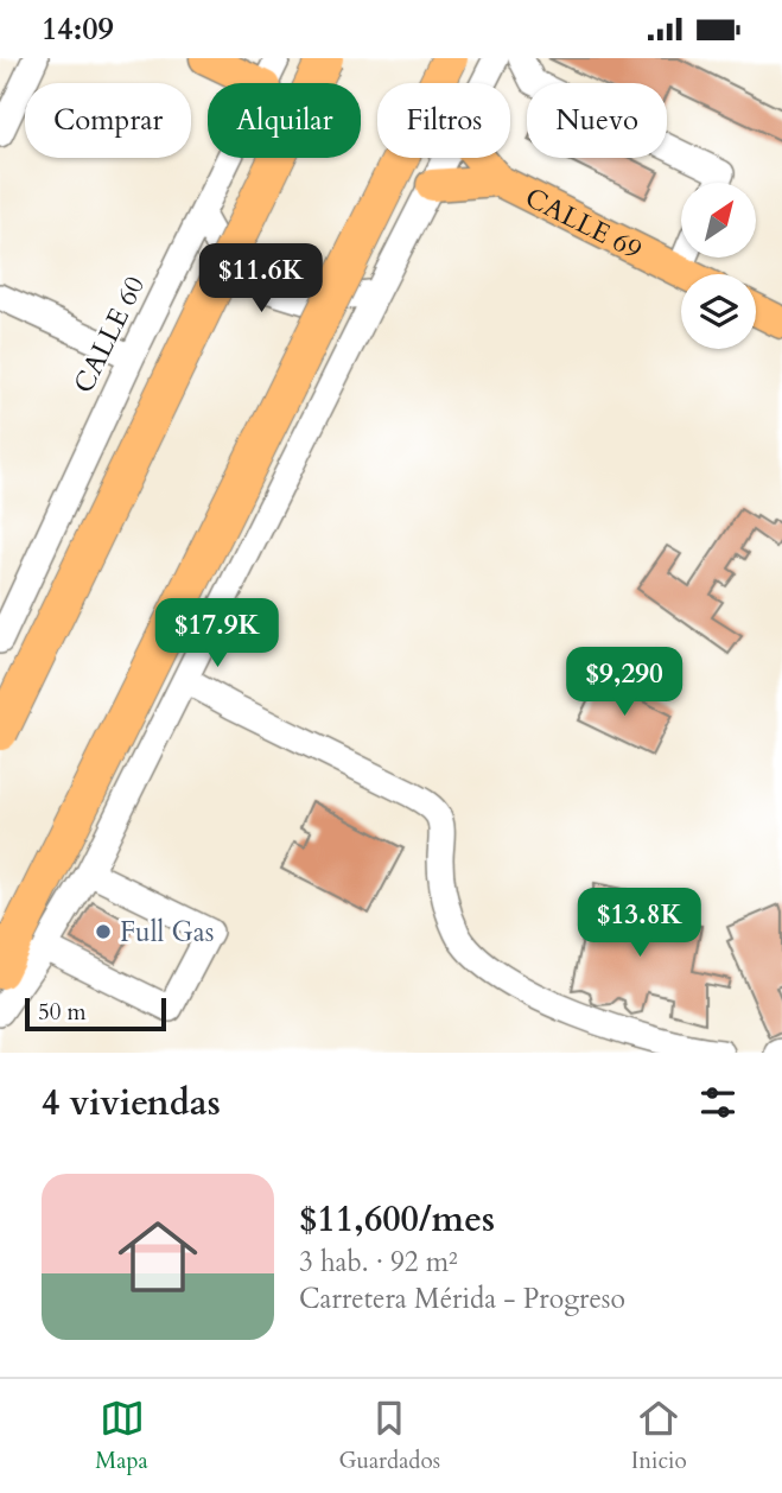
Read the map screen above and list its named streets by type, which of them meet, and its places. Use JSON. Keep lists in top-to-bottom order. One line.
{"streets":{"main road":["CALLE 69"],"street":["CALLE 60"]},"places":["Full Gas"],"scale_bar":"50 m","north":"top right","page":{"status":"14:09","chip":["Comprar","Alquilar","Filtros","Nuevo"],"price":["$11.6K","$17.9K","$9,290","$13.8K"],"scale":"50 m","heading":"4 viviendas","list":[{"name":"$11,600/mes","note":"3 hab. · 92 m² · Carretera Mérida - Progreso"}],"tabs":["Mapa","Guardados","Inicio"]}}
